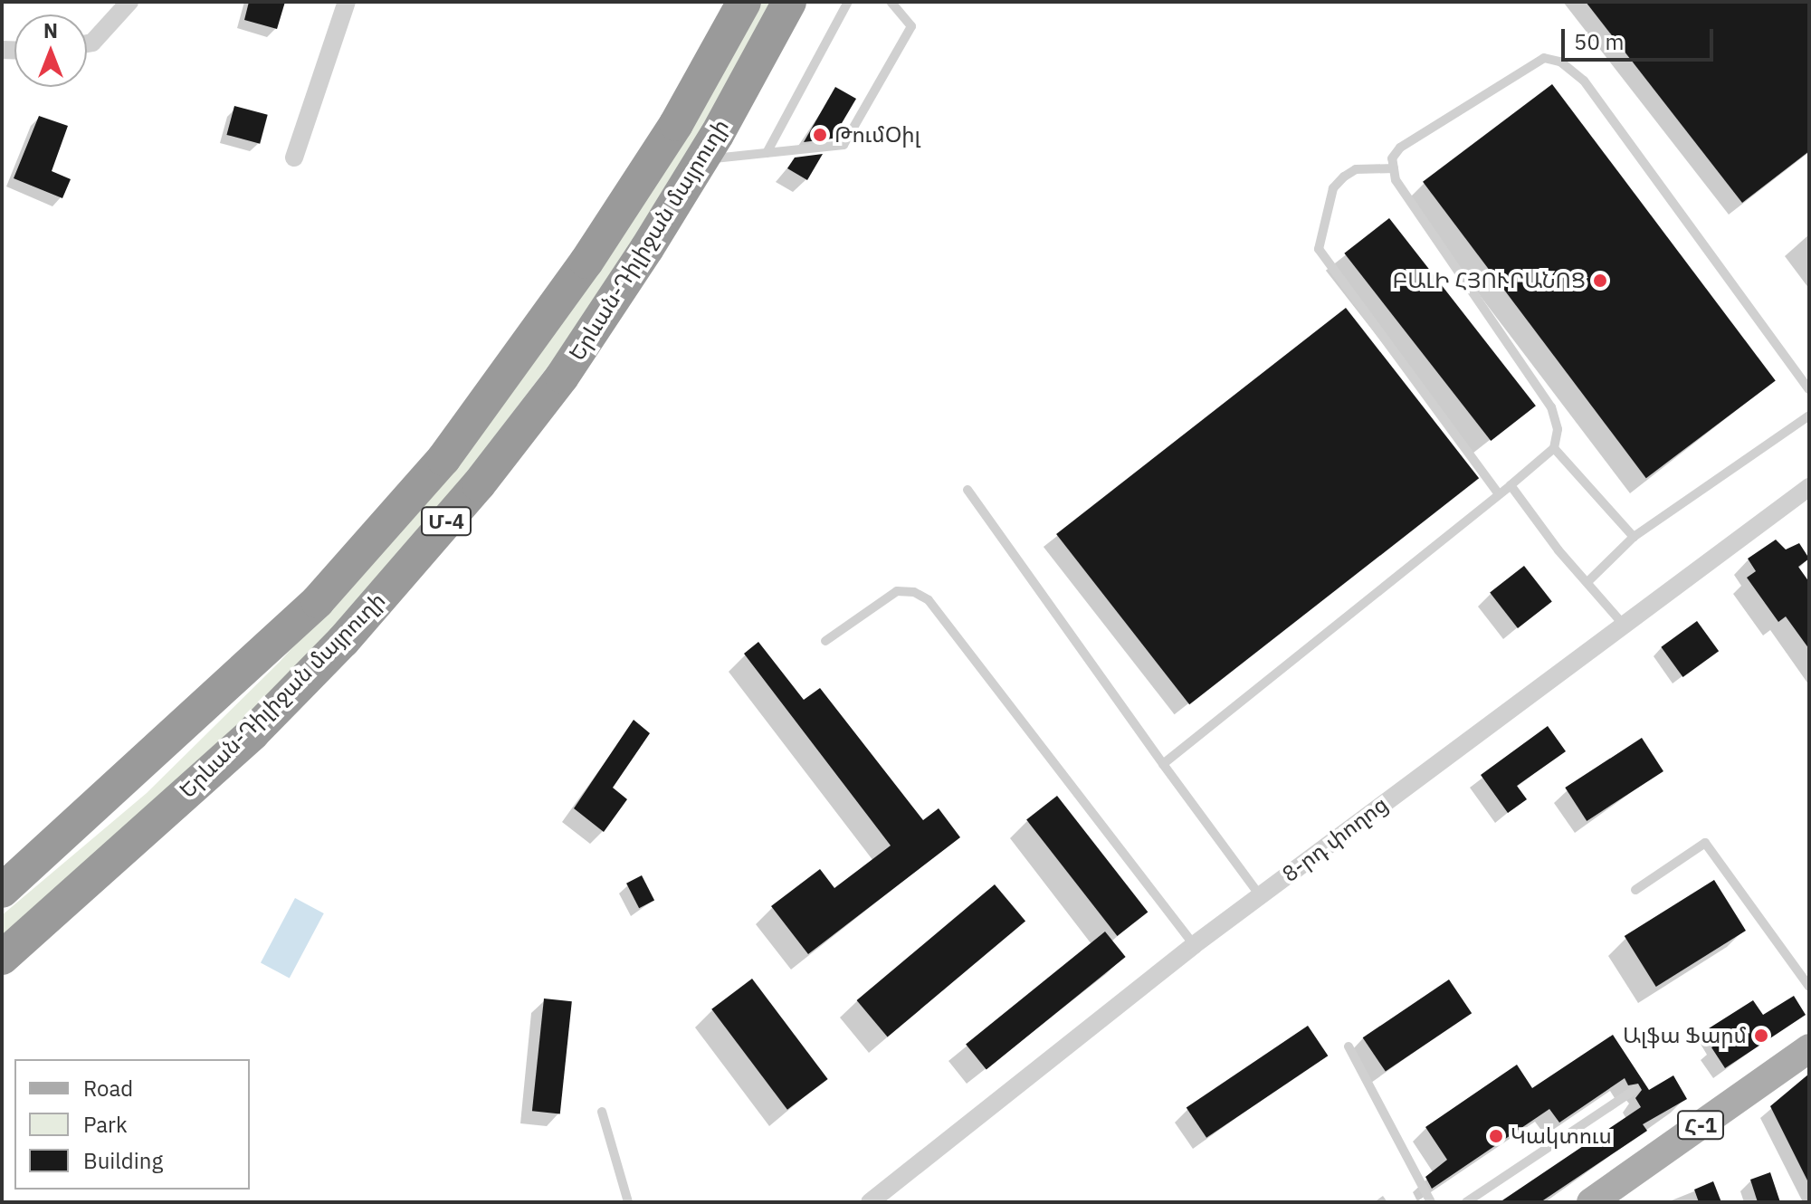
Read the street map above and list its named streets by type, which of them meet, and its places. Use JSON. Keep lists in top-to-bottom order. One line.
{"streets":{"highway":["Երևան-Դիլիջան մայրուղի","Մ-4"],"main road":["Հ-1"],"street":["8-րդ փողոց"]},"places":["ԹումՕիլ","ԲԱԼԻ ՀՅՈՒՐԱՆՈՑ","Ալֆա Ֆարմ","Կակտուս"],"legend":["Road","Park","Building"],"scale_bar":"50 m","north":"top"}
